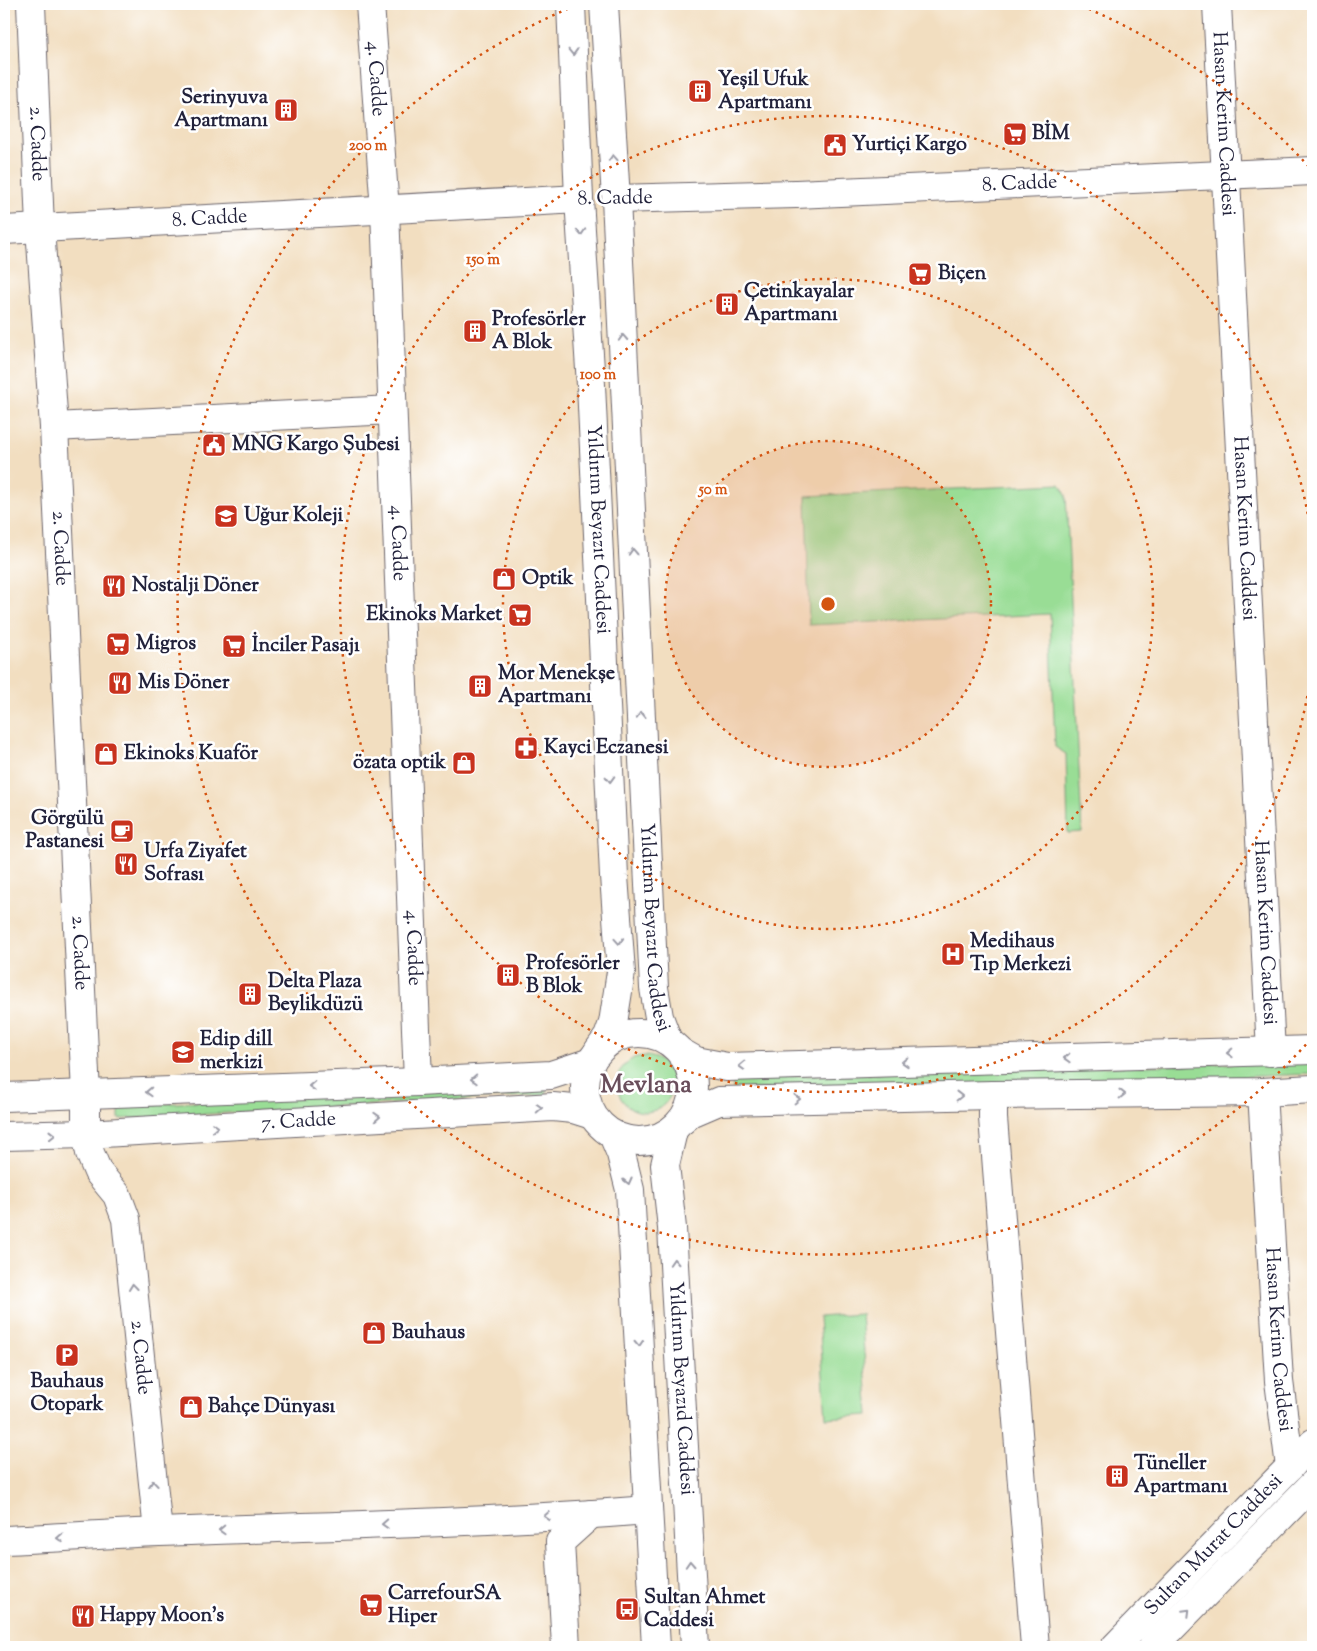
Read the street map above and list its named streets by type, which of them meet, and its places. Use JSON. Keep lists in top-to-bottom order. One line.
{"streets":{"main road":["4. Cadde","Hasan Kerim Caddesi","2. Cadde","8. Cadde","Yıldırım Beyazıt Caddesi","7. Cadde","Yıldırım Beyazıd Caddesi","Sultan Murat Caddesi"]},"crossings":[["4. Cadde","8. Cadde"],["4. Cadde","7. Cadde"],["Hasan Kerim Caddesi","8. Cadde"],["Hasan Kerim Caddesi","Sultan Murat Caddesi"],["2. Cadde","8. Cadde"],["2. Cadde","7. Cadde"],["8. Cadde","Yıldırım Beyazıt Caddesi"],["Yıldırım Beyazıt Caddesi","7. Cadde"],["Yıldırım Beyazıt Caddesi","Yıldırım Beyazıd Caddesi"],["7. Cadde","Yıldırım Beyazıd Caddesi"]],"districts":["Mevlana"],"places":{"building":["Yeşil Ufuk Apartmanı","Serinyuva Apartmanı","Çetinkayalar Apartmanı","Profesörler A Blok","Mor Menekşe Apartmanı","Profesörler B Blok","Delta Plaza Beylikdüzü","Tüneller Apartmanı"],"supermarket":["BİM","Biçen","Ekinoks Market","Migros","İnciler Pasajı","CarrefourSA Hiper"],"public building":["Yurtiçi Kargo","MNG Kargo Şubesi"],"school or university":["Uğur Koleji","Edip dill merkizi"],"shop":["Optik","Ekinoks Kuaför","özata optik","Bauhaus","Bahçe Dünyası"],"restaurant":["Nostalji Döner","Mis Döner","Urfa Ziyafet Sofrası","Happy Moon's"],"pharmacy":["Kayci Eczanesi"],"cafe":["Görgülü Pastanesi"],"hospital":["Medihaus Tıp Merkezi"],"parking":["Bauhaus Otopark"],"bus stop":["Sultan Ahmet Caddesi"]},"rings":["200 m","150 m","100 m","50 m"]}
